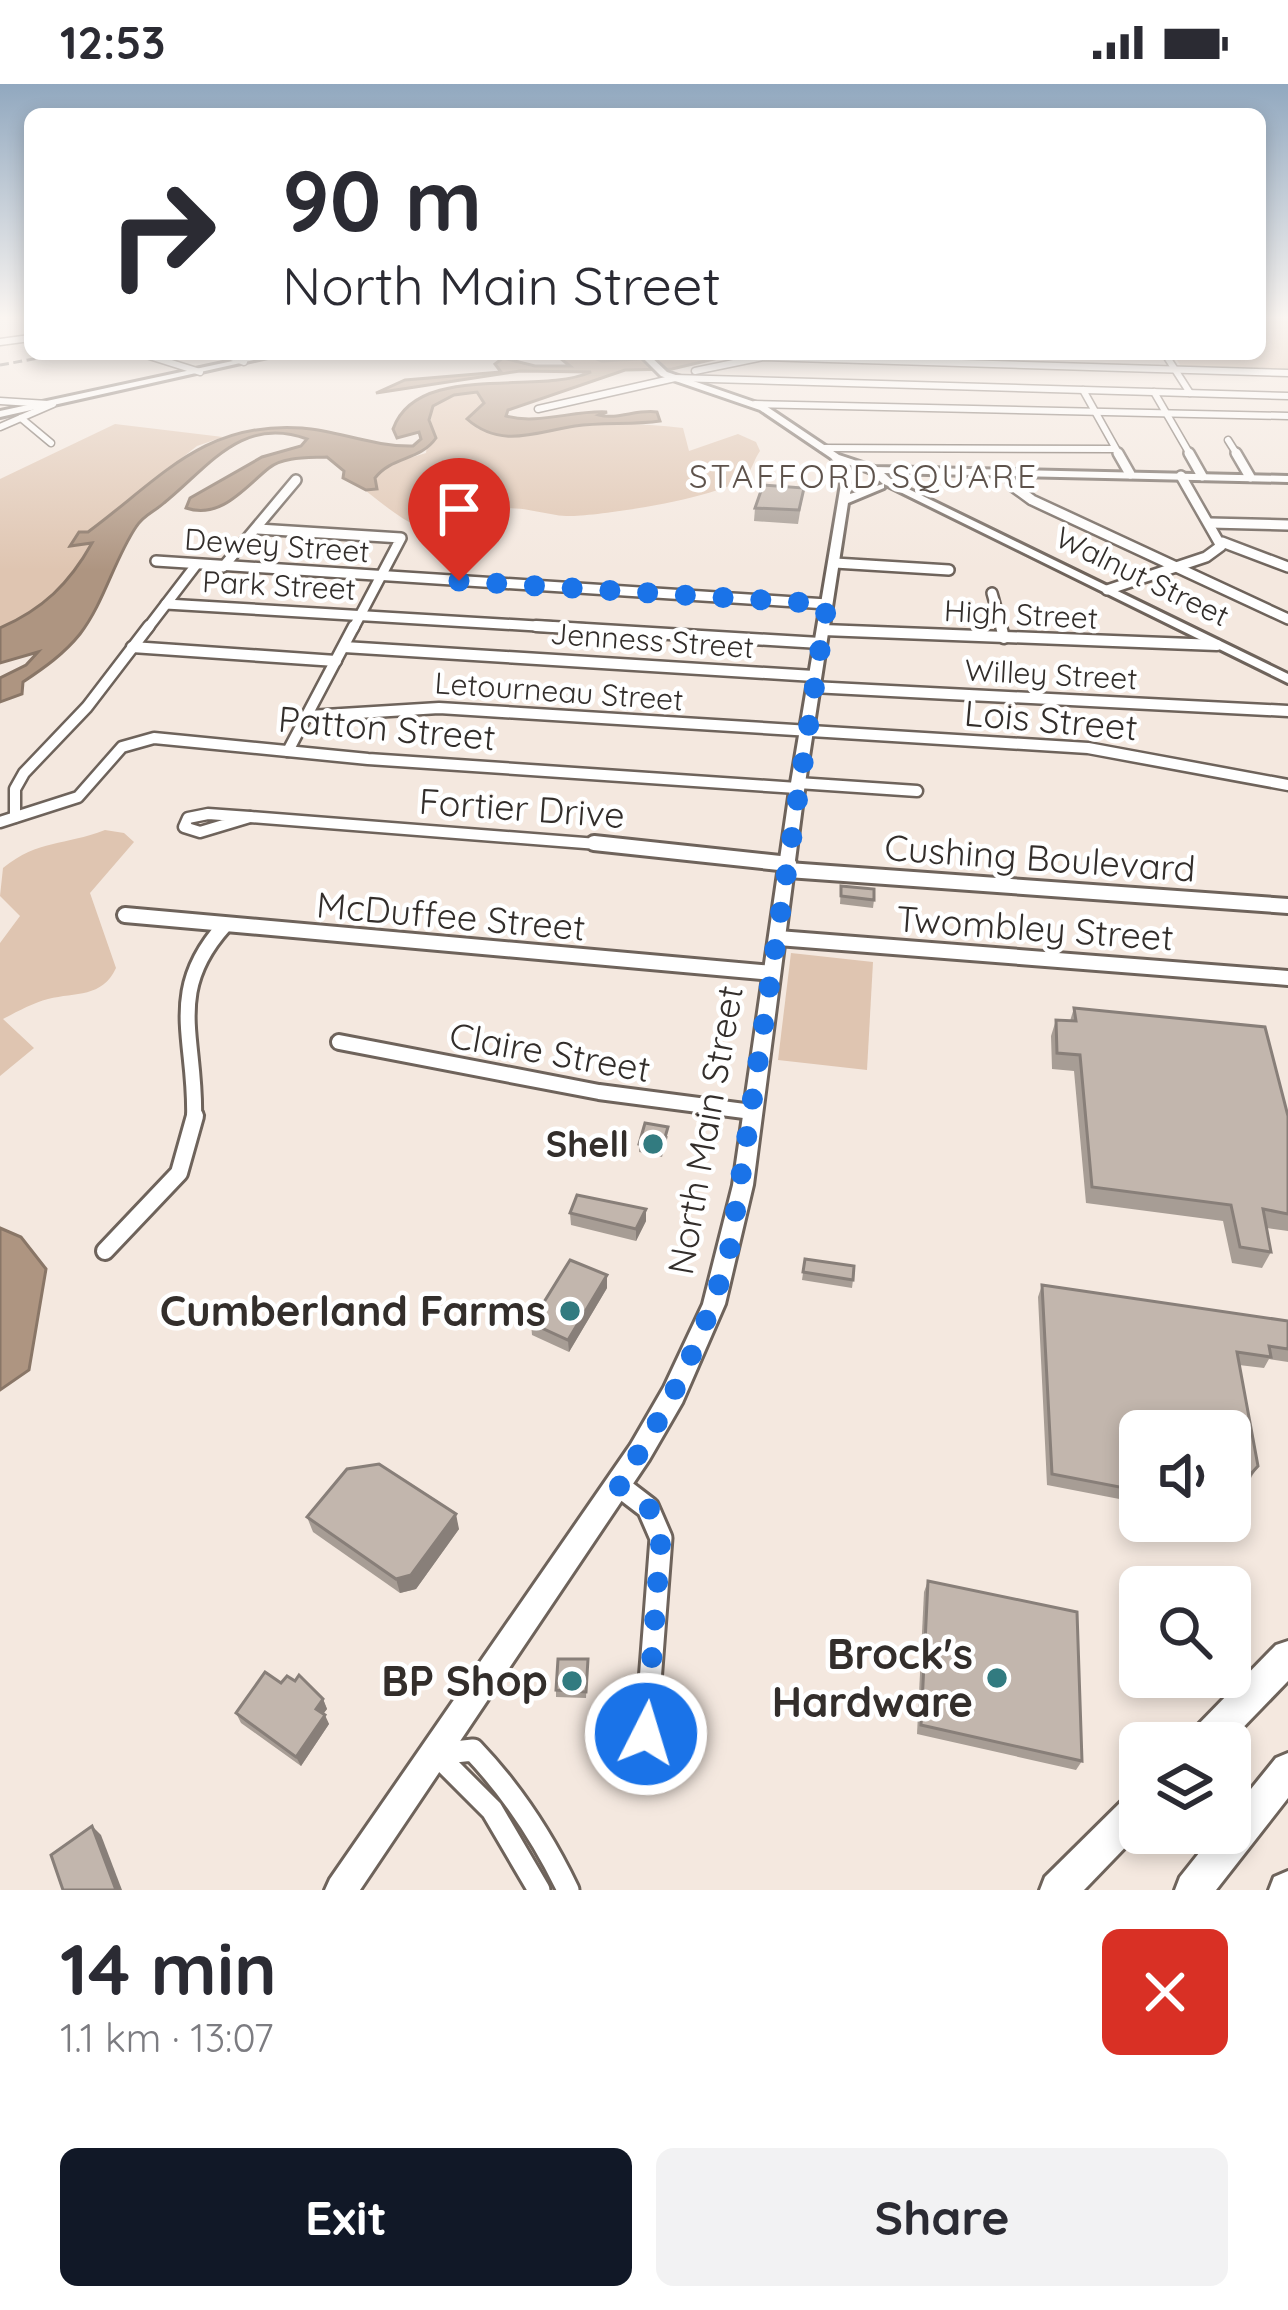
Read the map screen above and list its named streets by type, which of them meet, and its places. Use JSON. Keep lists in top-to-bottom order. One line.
{"streets":{"main road":["Walnut Street","North Main Street"],"street":["Dewey Street","Park Street","High Street","Jenness Street","Willey Street","Letourneau Street","Lois Street","Patton Street","Fortier Drive","Cushing Boulevard","McDuffee Street","Twombley Street","Claire Street"]},"crossings":[["Dewey Street","North Main Street"],["Walnut Street","High Street"],["Park Street","High Street"],["Park Street","North Main Street"],["High Street","North Main Street"],["Jenness Street","Willey Street"],["Jenness Street","North Main Street"],["Willey Street","North Main Street"],["Letourneau Street","Lois Street"],["Letourneau Street","North Main Street"],["Lois Street","North Main Street"],["Patton Street","North Main Street"],["Fortier Drive","Cushing Boulevard"],["Fortier Drive","North Main Street"],["Cushing Boulevard","North Main Street"],["McDuffee Street","North Main Street"],["Twombley Street","North Main Street"],["Claire Street","North Main Street"]],"districts":["STAFFORD SQUARE"],"places":["Shell","Cumberland Farms","Brock's Hardware","BP Shop"],"page":{"status":"12:53","turn":["90 m","North Main Street"],"heading":["14 min","1.1 km · 13:07"],"buttons":["Exit","Share"]}}
